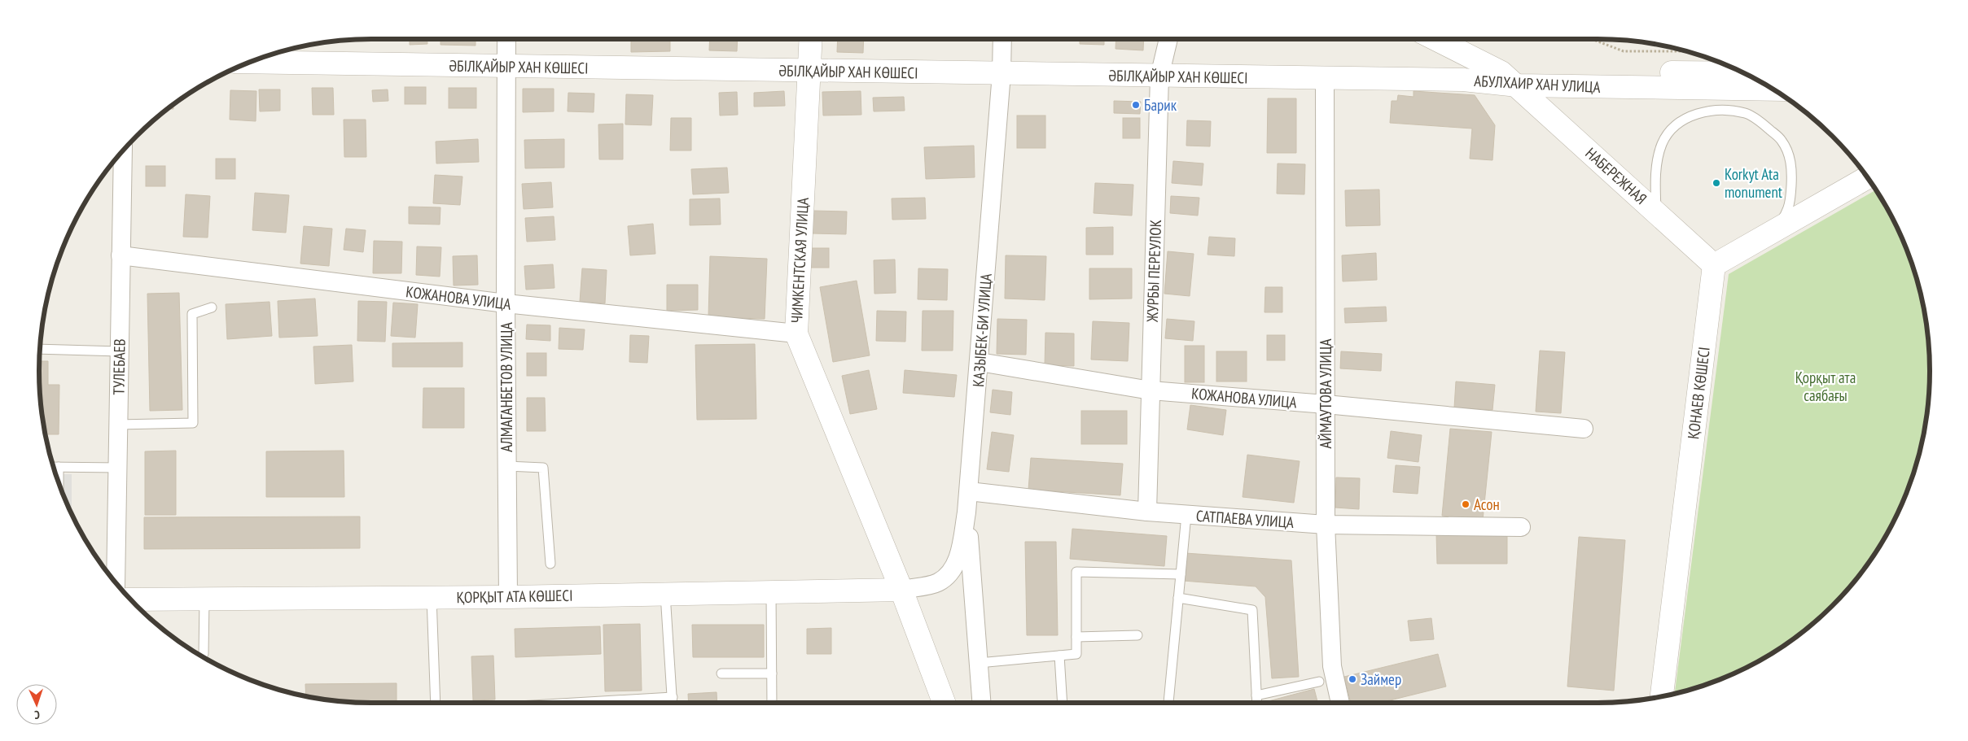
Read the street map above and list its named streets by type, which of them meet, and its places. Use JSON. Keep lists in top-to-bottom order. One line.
{"streets":{"street":["ӘБІЛҚАЙЫР ХАН КӨШЕСІ","АБУЛХАИР ХАН УЛИЦА","НАБЕРЕЖНАЯ","ЧИМКЕНТСКАЯ УЛИЦА","ЖУРБЫ ПЕРЕУЛОК","КОЖАНОВА УЛИЦА","КАЗЫБЕК-БИ УЛИЦА","ТУЛЕБАЕВ","АЛМАГАНБЕТОВ УЛИЦА","ҚОНАЕВ КӨШЕСІ","АЙМАУТОВА УЛИЦА","САТПАЕВА УЛИЦА","ҚОРҚЫТ АТА КӨШЕСІ"]},"crossings":[["ӘБІЛҚАЙЫР ХАН КӨШЕСІ","АБУЛХАИР ХАН УЛИЦА"],["ӘБІЛҚАЙЫР ХАН КӨШЕСІ","ЧИМКЕНТСКАЯ УЛИЦА"],["ӘБІЛҚАЙЫР ХАН КӨШЕСІ","ЖУРБЫ ПЕРЕУЛОК"],["ӘБІЛҚАЙЫР ХАН КӨШЕСІ","КАЗЫБЕК-БИ УЛИЦА"],["ӘБІЛҚАЙЫР ХАН КӨШЕСІ","АЛМАГАНБЕТОВ УЛИЦА"],["ӘБІЛҚАЙЫР ХАН КӨШЕСІ","АЙМАУТОВА УЛИЦА"],["АБУЛХАИР ХАН УЛИЦА","НАБЕРЕЖНАЯ"],["НАБЕРЕЖНАЯ","ҚОНАЕВ КӨШЕСІ"],["ЧИМКЕНТСКАЯ УЛИЦА","КОЖАНОВА УЛИЦА"],["ЧИМКЕНТСКАЯ УЛИЦА","КАЗЫБЕК-БИ УЛИЦА"],["ЧИМКЕНТСКАЯ УЛИЦА","ҚОРҚЫТ АТА КӨШЕСІ"],["ЖУРБЫ ПЕРЕУЛОК","КОЖАНОВА УЛИЦА"],["ЖУРБЫ ПЕРЕУЛОК","САТПАЕВА УЛИЦА"],["КОЖАНОВА УЛИЦА","КАЗЫБЕК-БИ УЛИЦА"],["КОЖАНОВА УЛИЦА","ТУЛЕБАЕВ"],["КОЖАНОВА УЛИЦА","АЛМАГАНБЕТОВ УЛИЦА"],["КОЖАНОВА УЛИЦА","АЙМАУТОВА УЛИЦА"],["КАЗЫБЕК-БИ УЛИЦА","САТПАЕВА УЛИЦА"],["КАЗЫБЕК-БИ УЛИЦА","ҚОРҚЫТ АТА КӨШЕСІ"],["АЛМАГАНБЕТОВ УЛИЦА","ҚОРҚЫТ АТА КӨШЕСІ"],["АЙМАУТОВА УЛИЦА","САТПАЕВА УЛИЦА"]],"parks":["Қорқыт ата саябағы"],"places":["Барик","Korkyt Ata monument","Асон","Займер"],"north":"bottom"}
